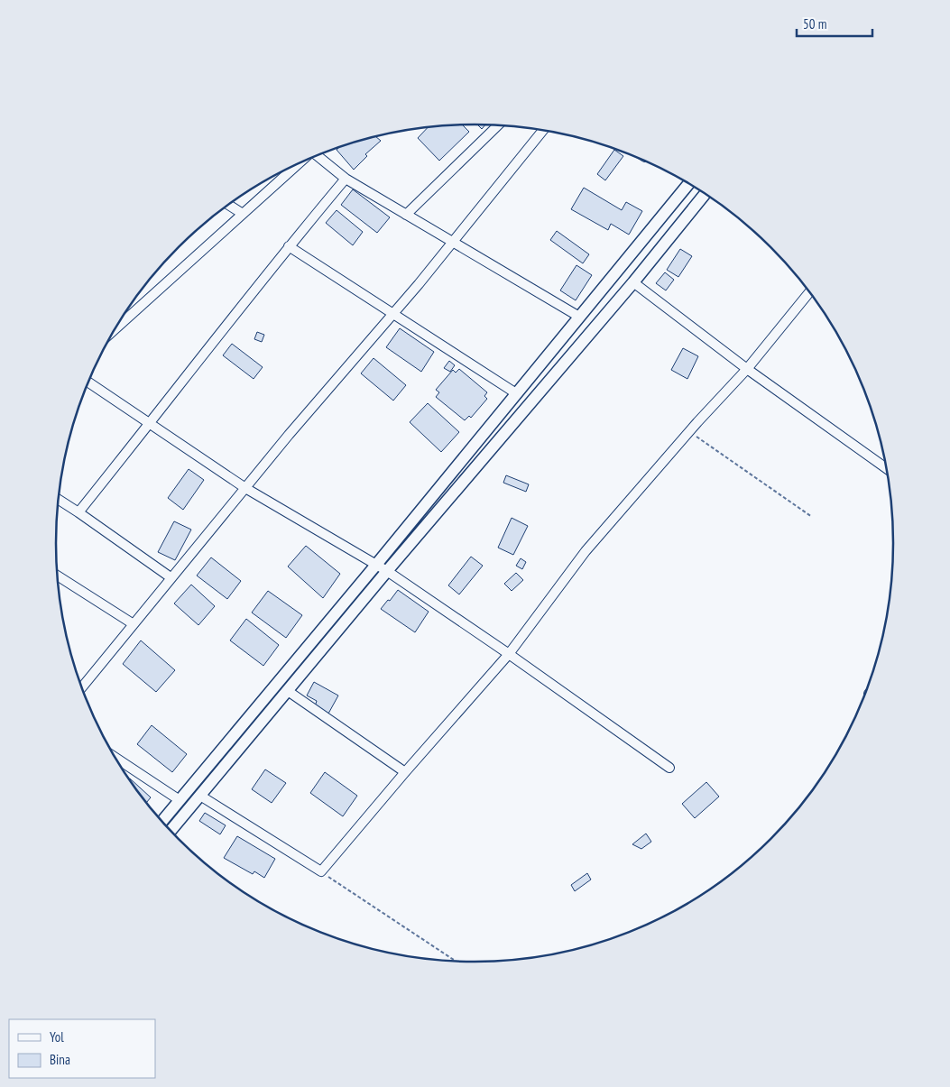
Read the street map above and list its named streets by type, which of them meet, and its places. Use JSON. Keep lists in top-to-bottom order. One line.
{"legend":["Yol","Bina"],"scale_bar":"50 m"}
